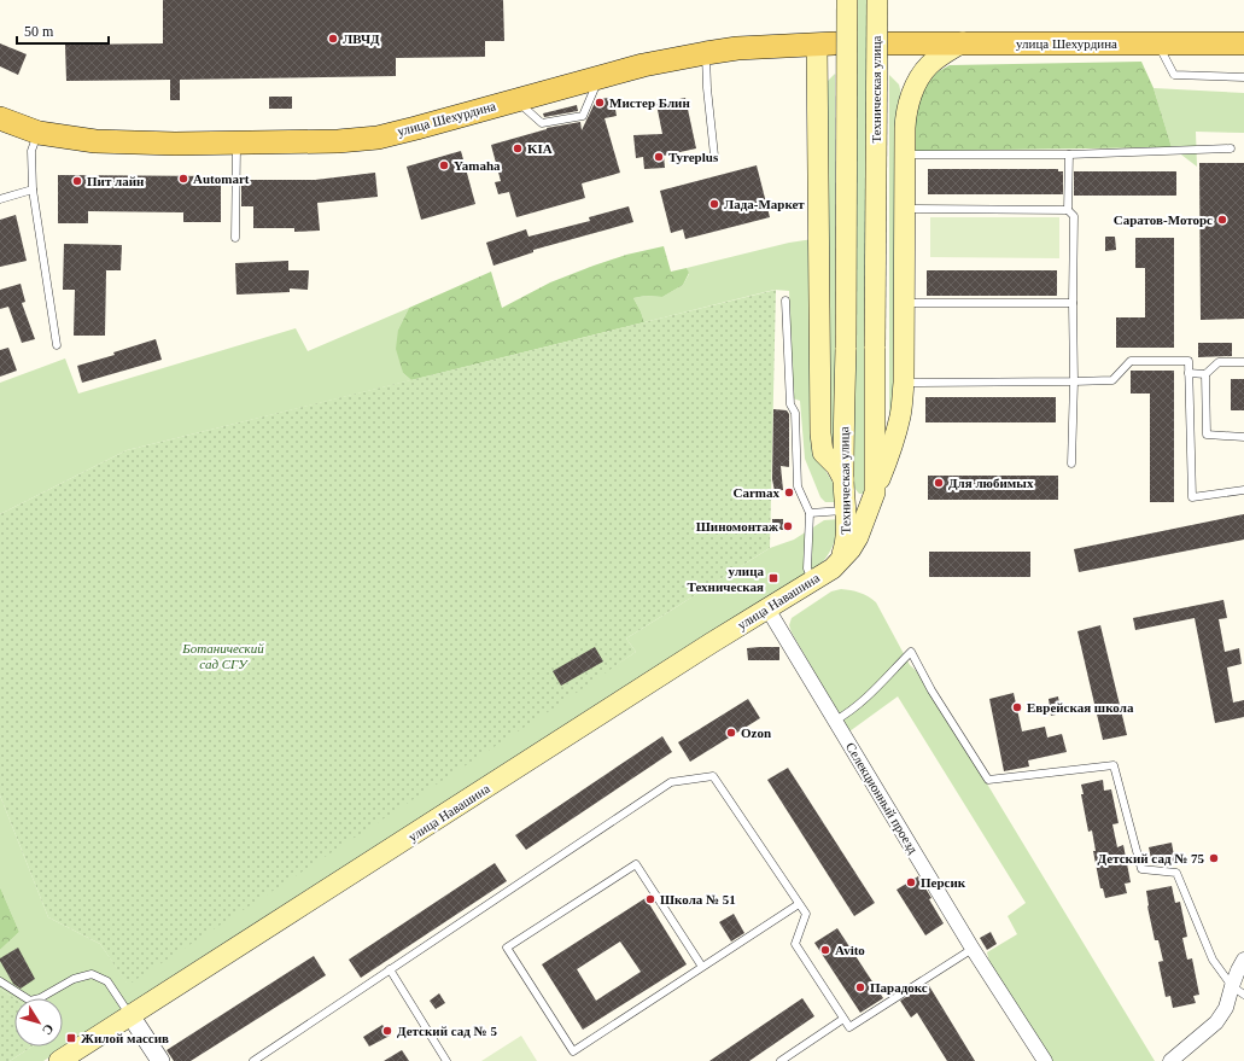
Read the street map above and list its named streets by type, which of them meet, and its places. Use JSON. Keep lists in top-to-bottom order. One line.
{"streets":{"main road":["улица Шехурдина","Техническая улица","улица Навашина"],"street":["Селекционный проезд"]},"crossings":[["Техническая улица","улица Навашина"],["улица Навашина","Селекционный проезд"]],"parks":["Ботанический сад СГУ"],"places":{"other":["ЛВЧД","Мистер Блин","KIA","Tyreplus","Yamaha","Automart","Пит лайн","Лада-Маркет","Саратов-Моторс","Для любимых","Carmax","Шиномонтаж","Еврейская школа","Ozon","Детский сад № 75","Персик","Школа № 51","Avito","Парадокс","Детский сад № 5"],"transit":["улица Техническая","Жилой массив"]},"scale_bar":"50 m","north":"bottom right"}
